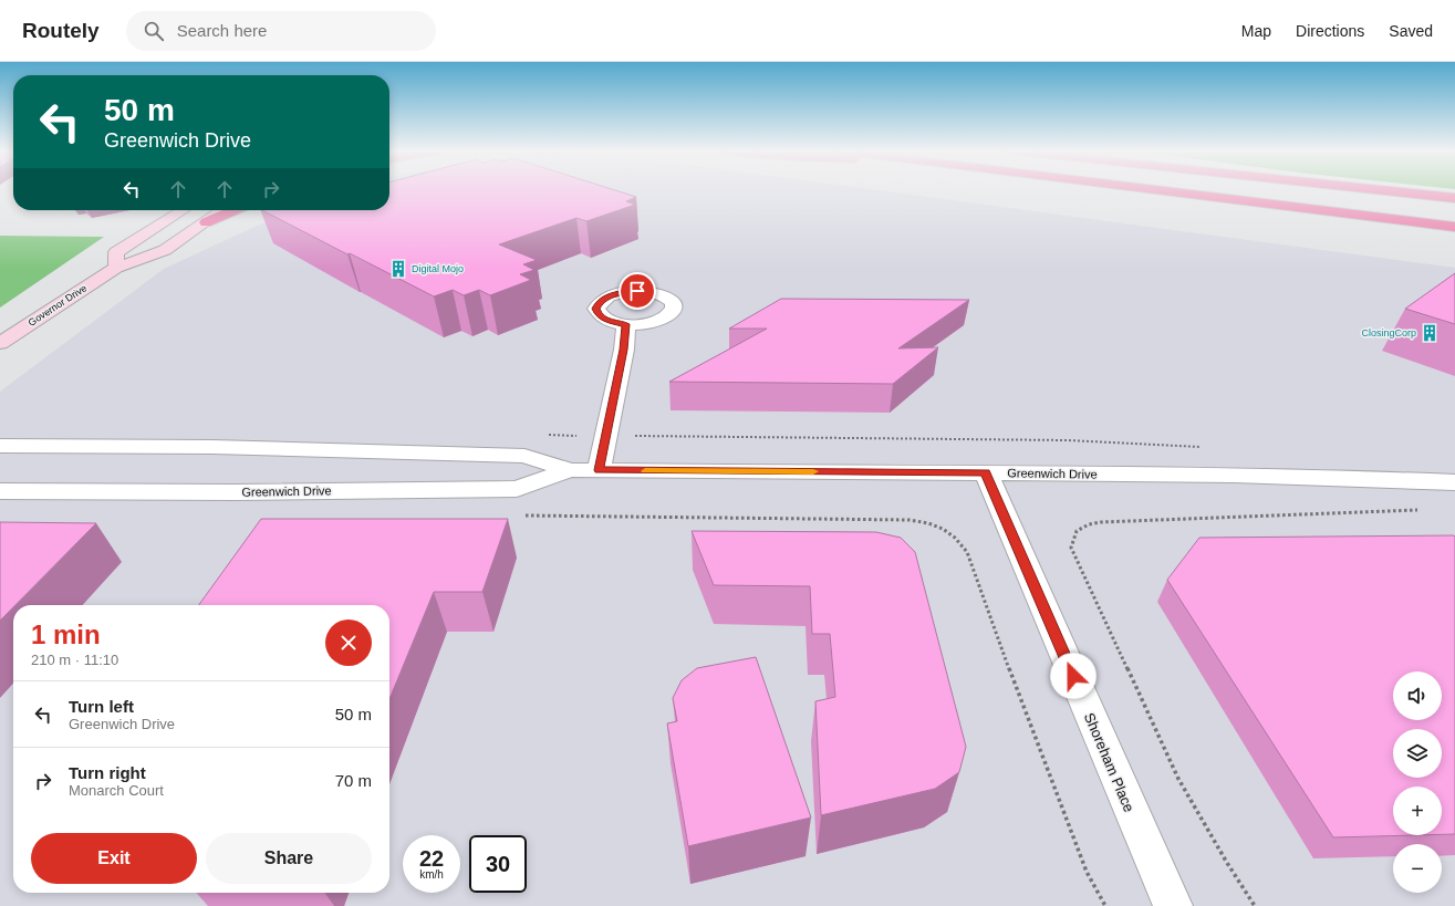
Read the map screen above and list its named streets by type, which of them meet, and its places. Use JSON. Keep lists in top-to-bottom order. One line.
{"streets":{"main road":["Governor Drive"],"street":["Greenwich Drive","Shoreham Place"]},"crossings":[["Greenwich Drive","Shoreham Place"]],"places":{"building":["Digital Mojo","ClosingCorp"]},"page":{"header":"Routely","search":"Search here","nav":["Map","Directions","Saved"],"turn":["50 m","Greenwich Drive"],"heading":["1 min","210 m · 11:10"],"map_buttons":["+","−"],"list":[{"name":"Turn left","note":"Greenwich Drive","value":"50 m"},{"name":"Turn right","note":"Monarch Court","value":"70 m"}],"buttons":["Exit","Share"],"speed":"22 km/h","limit":"30"}}
